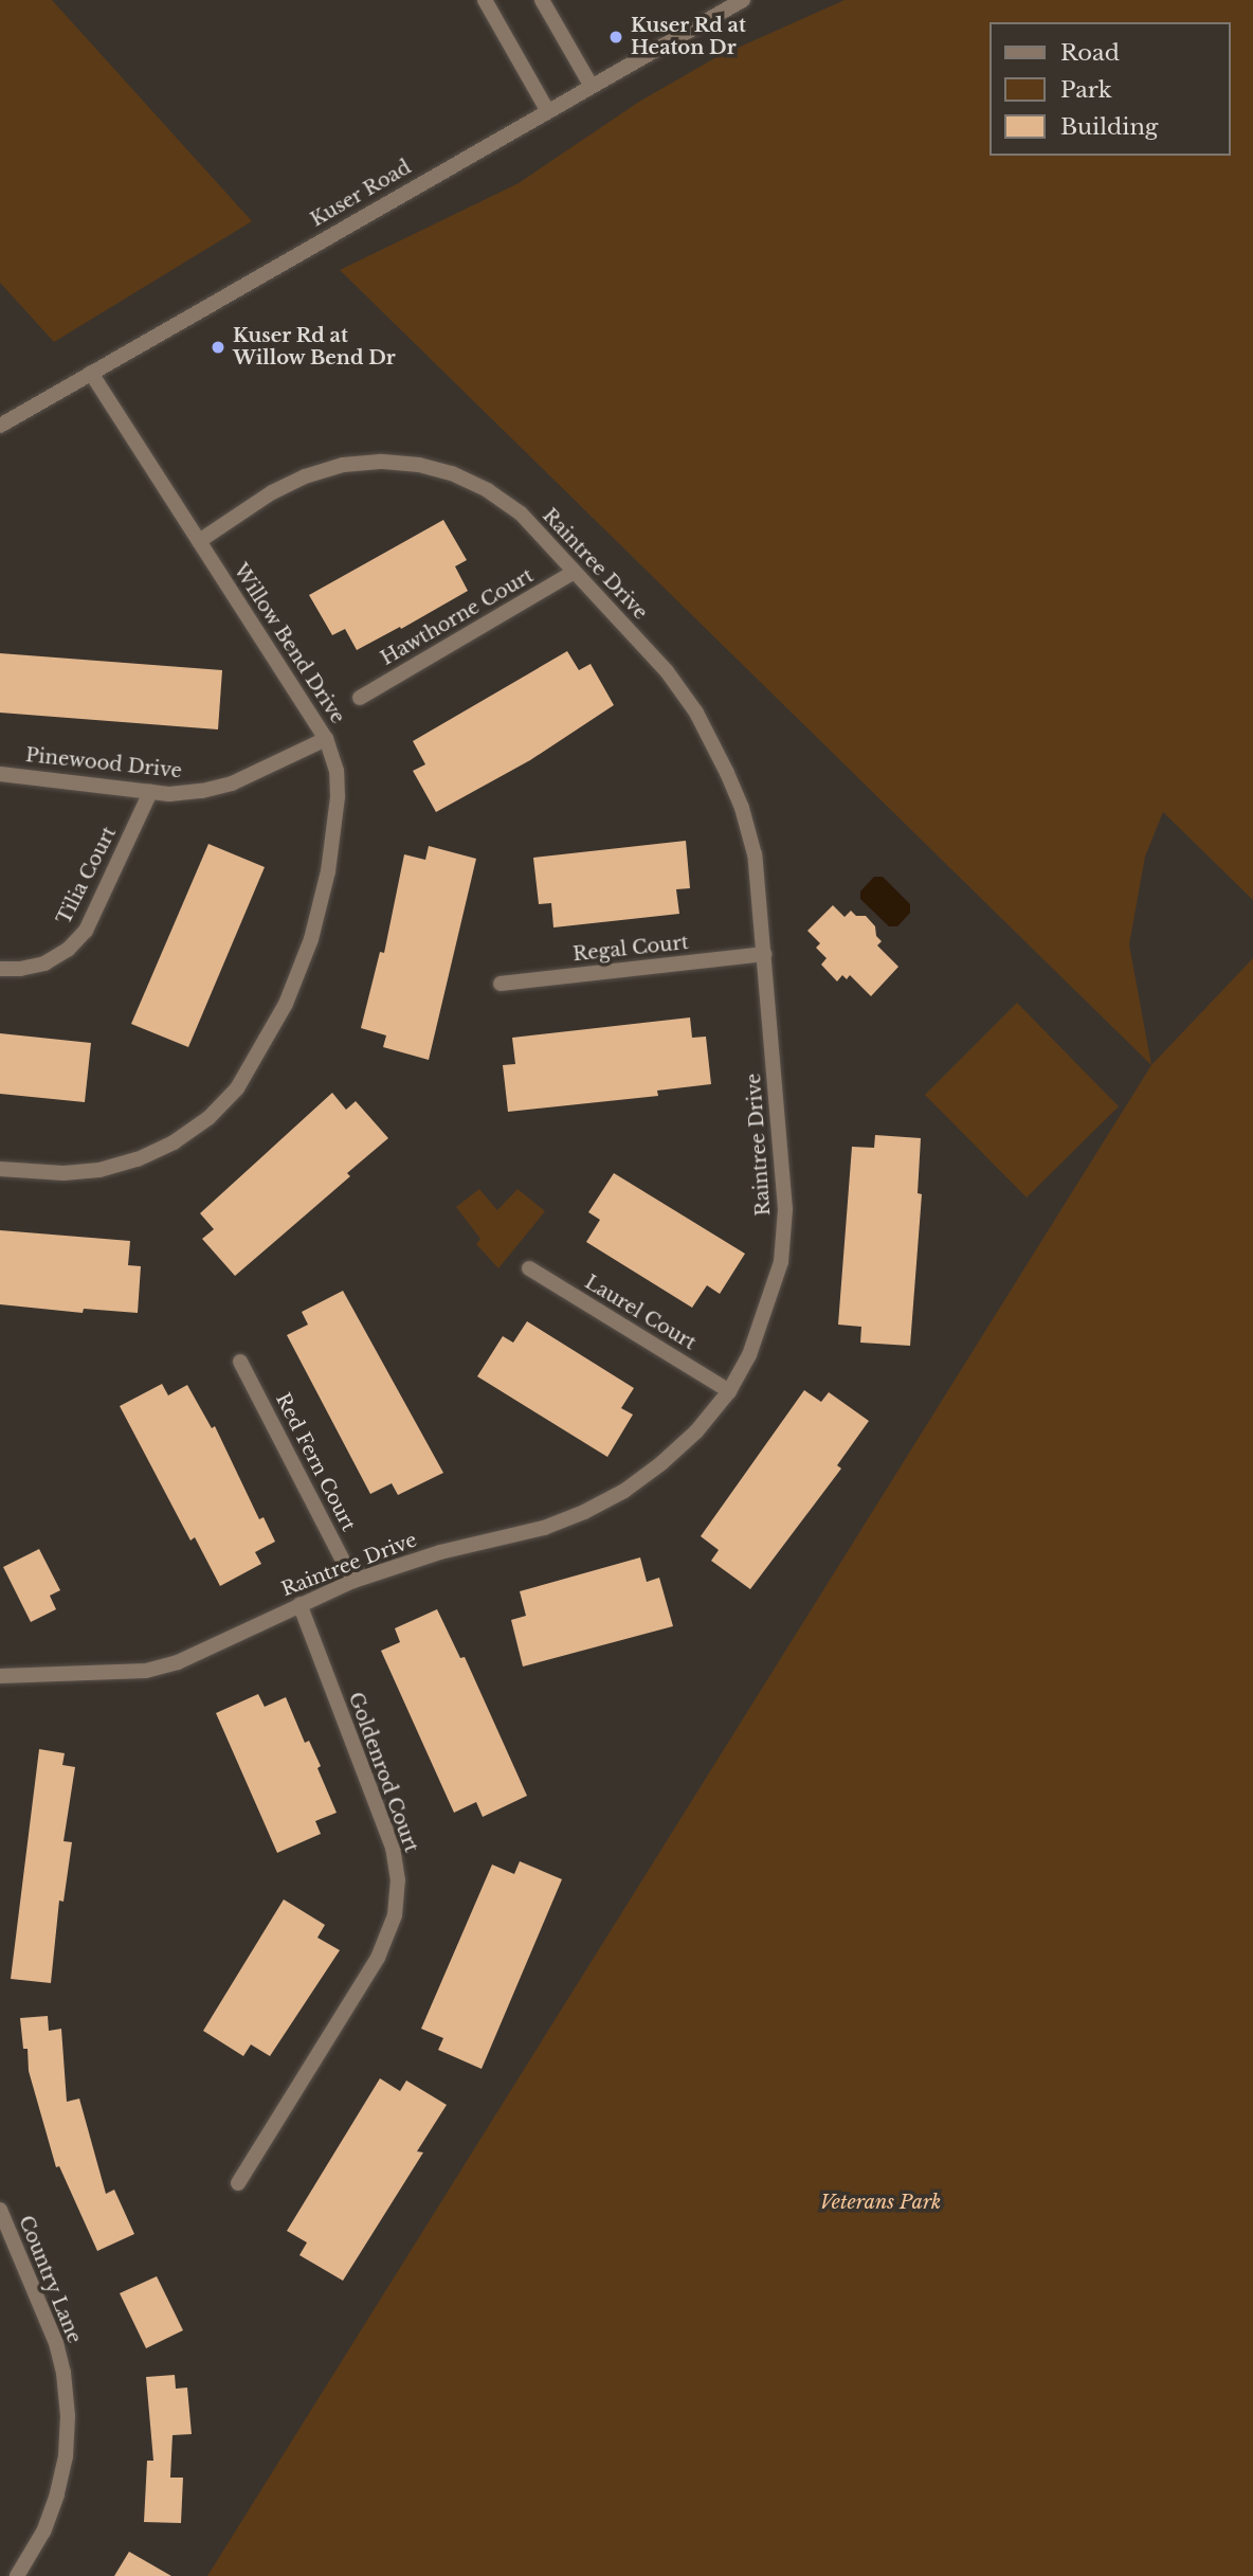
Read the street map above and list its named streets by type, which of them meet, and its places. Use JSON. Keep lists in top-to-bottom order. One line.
{"streets":{"street":["Kuser Road","Raintree Drive","Hawthorne Court","Willow Bend Drive","Pinewood Drive","Tilia Court","Regal Court","Laurel Court","Red Fern Court","Goldenrod Court","Country Lane"]},"crossings":[["Kuser Road","Willow Bend Drive"],["Raintree Drive","Hawthorne Court"],["Raintree Drive","Willow Bend Drive"],["Raintree Drive","Regal Court"],["Raintree Drive","Laurel Court"],["Raintree Drive","Red Fern Court"],["Raintree Drive","Goldenrod Court"],["Willow Bend Drive","Pinewood Drive"],["Pinewood Drive","Tilia Court"]],"parks":["Veterans Park"],"places":["Kuser Rd at Heaton Dr","Kuser Rd at Willow Bend Dr"],"legend":["Road","Park","Building"]}
